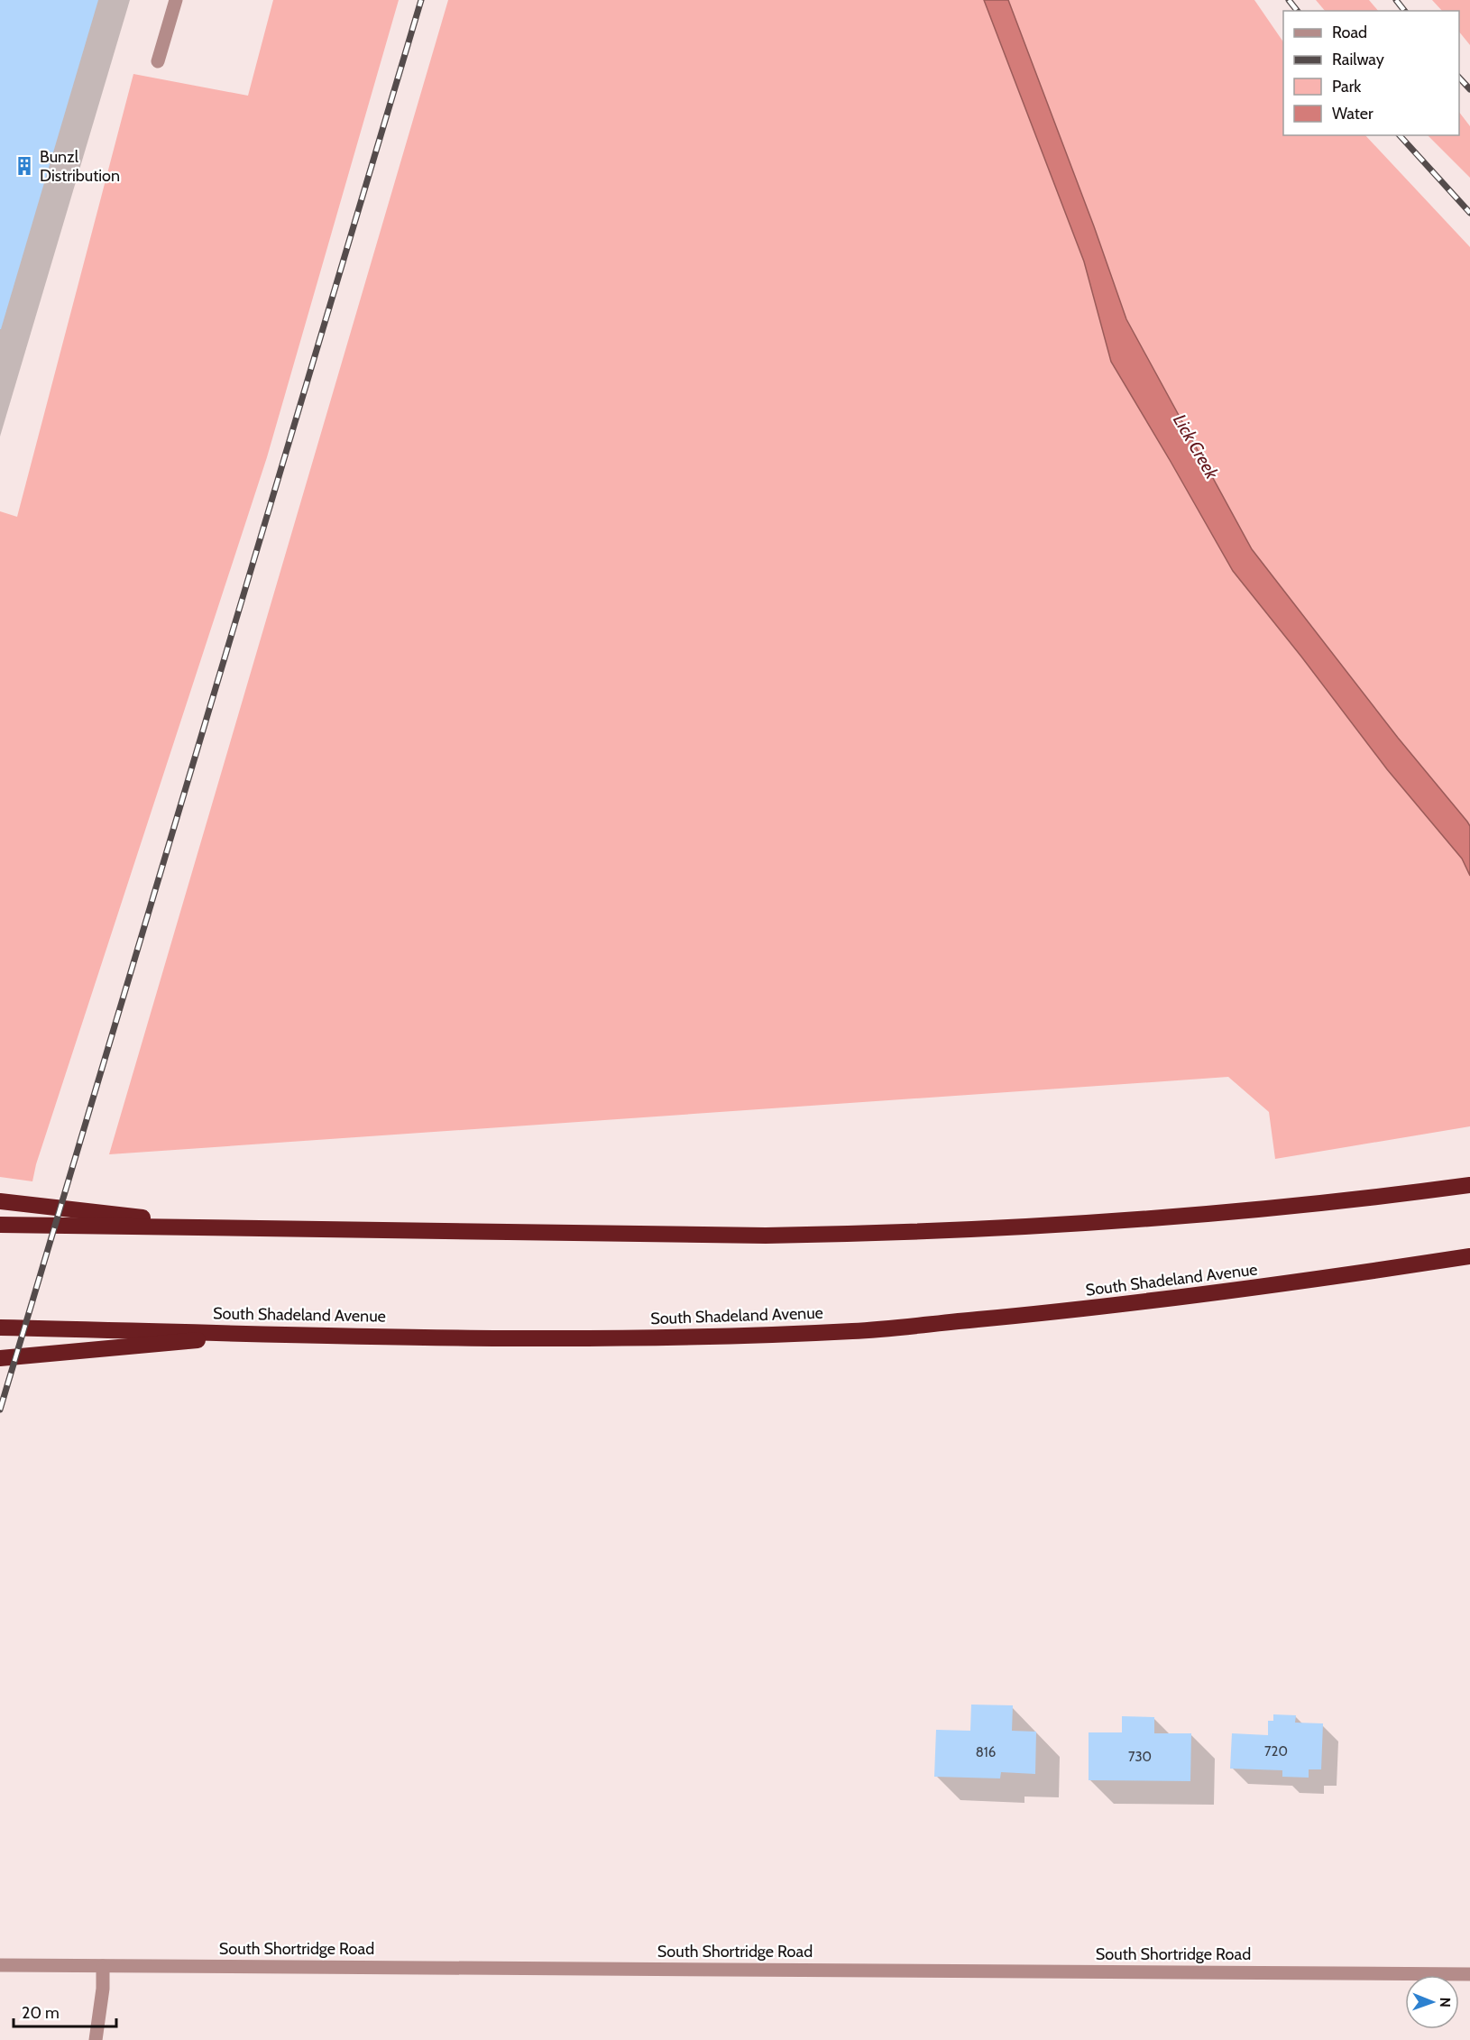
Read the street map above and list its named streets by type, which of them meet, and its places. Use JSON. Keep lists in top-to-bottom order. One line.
{"streets":{"highway":["South Shadeland Avenue"],"street":["South Shortridge Road"]},"water":["Lick Creek"],"places":{"building":["Bunzl Distribution"]},"house_numbers":["720","816","730"],"legend":["Road","Railway","Park","Water"],"scale_bar":"20 m","north":"right"}
